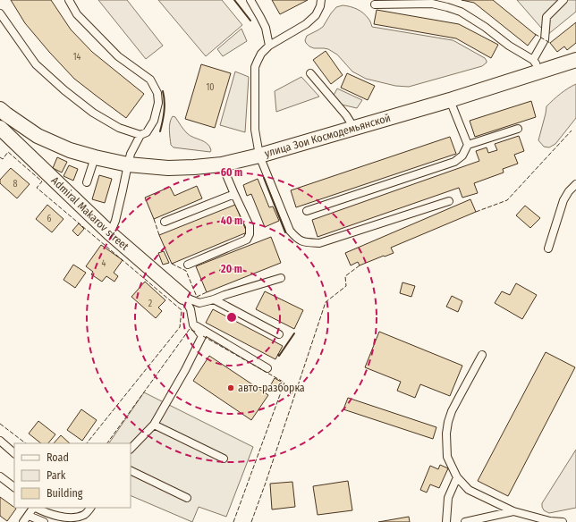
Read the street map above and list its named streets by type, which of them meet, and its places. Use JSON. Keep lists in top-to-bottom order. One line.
{"streets":{"street":["улица Зои Космодемьянской","Admiral Makarov street"]},"places":["авто-разборка"],"house_numbers":["14","10","8","6","4","2"],"legend":["Road","Park","Building"],"rings":["60 m","40 m","20 m"]}
